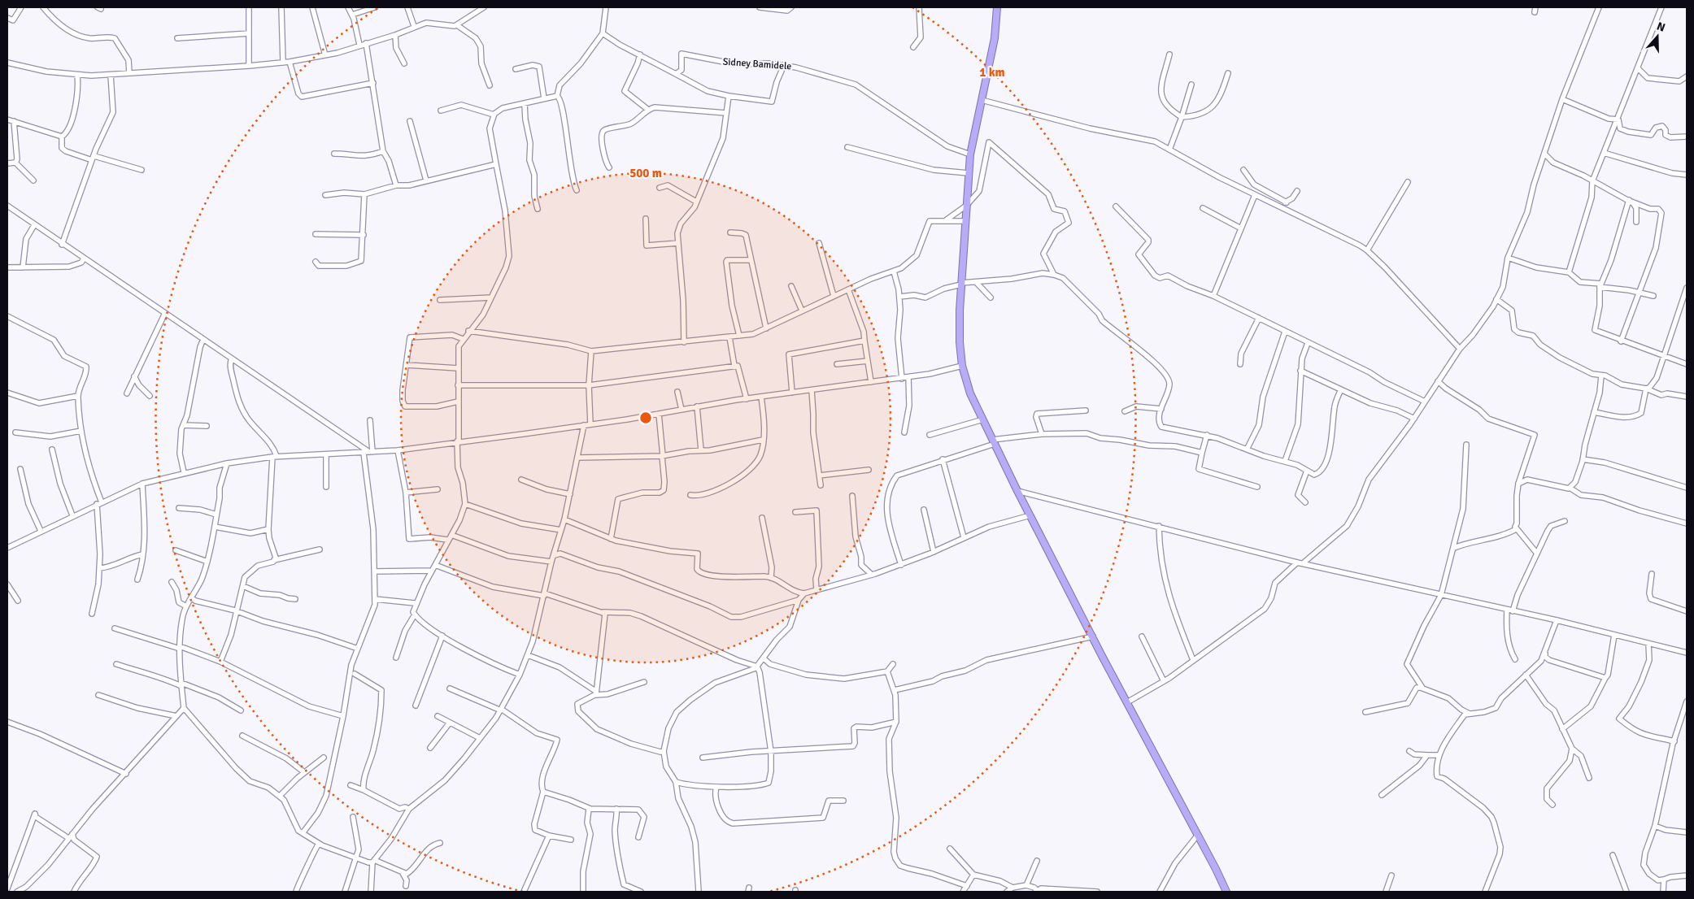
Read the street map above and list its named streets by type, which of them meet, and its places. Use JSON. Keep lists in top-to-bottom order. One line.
{"streets":{"street":["Sidney Bamidele"]},"north":"top","rings":["1 km","500 m"]}
